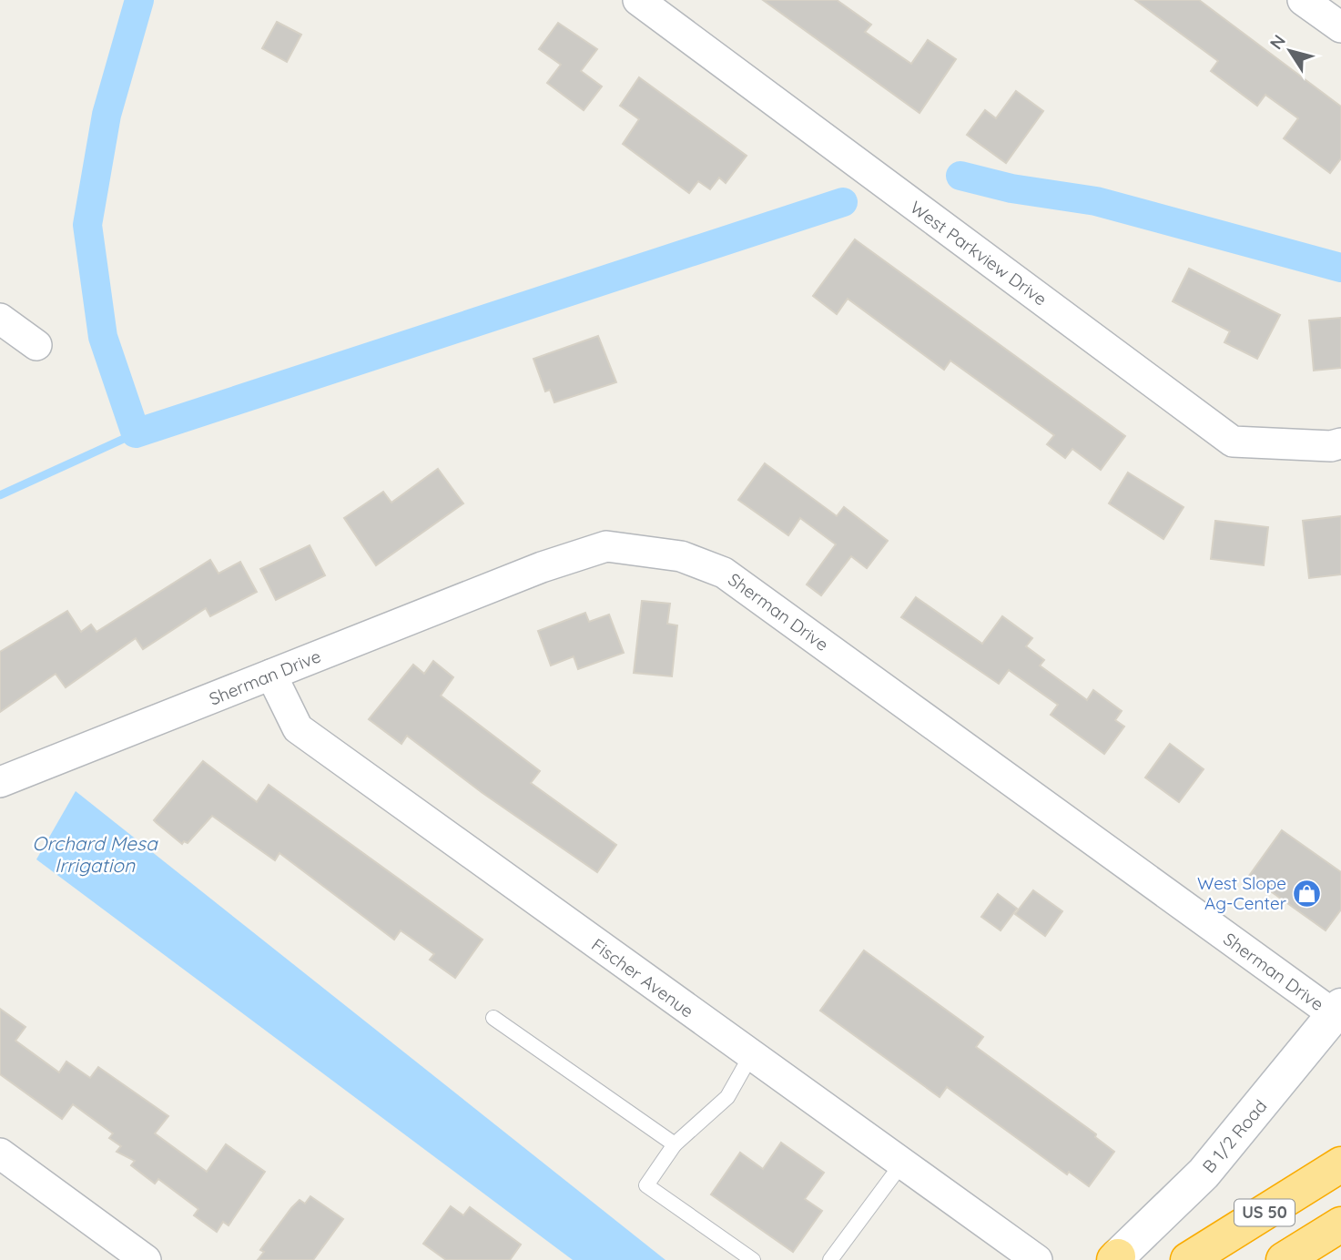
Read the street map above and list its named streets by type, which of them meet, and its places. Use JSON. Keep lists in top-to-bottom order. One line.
{"streets":{"highway":["US 50"],"main road":["B 1/2 Road"],"street":["West Parkview Drive","Sherman Drive","Fischer Avenue"]},"crossings":[["Sherman Drive","Fischer Avenue"],["Sherman Drive","B 1/2 Road"]],"water":["Orchard Mesa Irrigation"],"places":{"shop":["West Slope Ag-Center"]},"north":"top left"}
